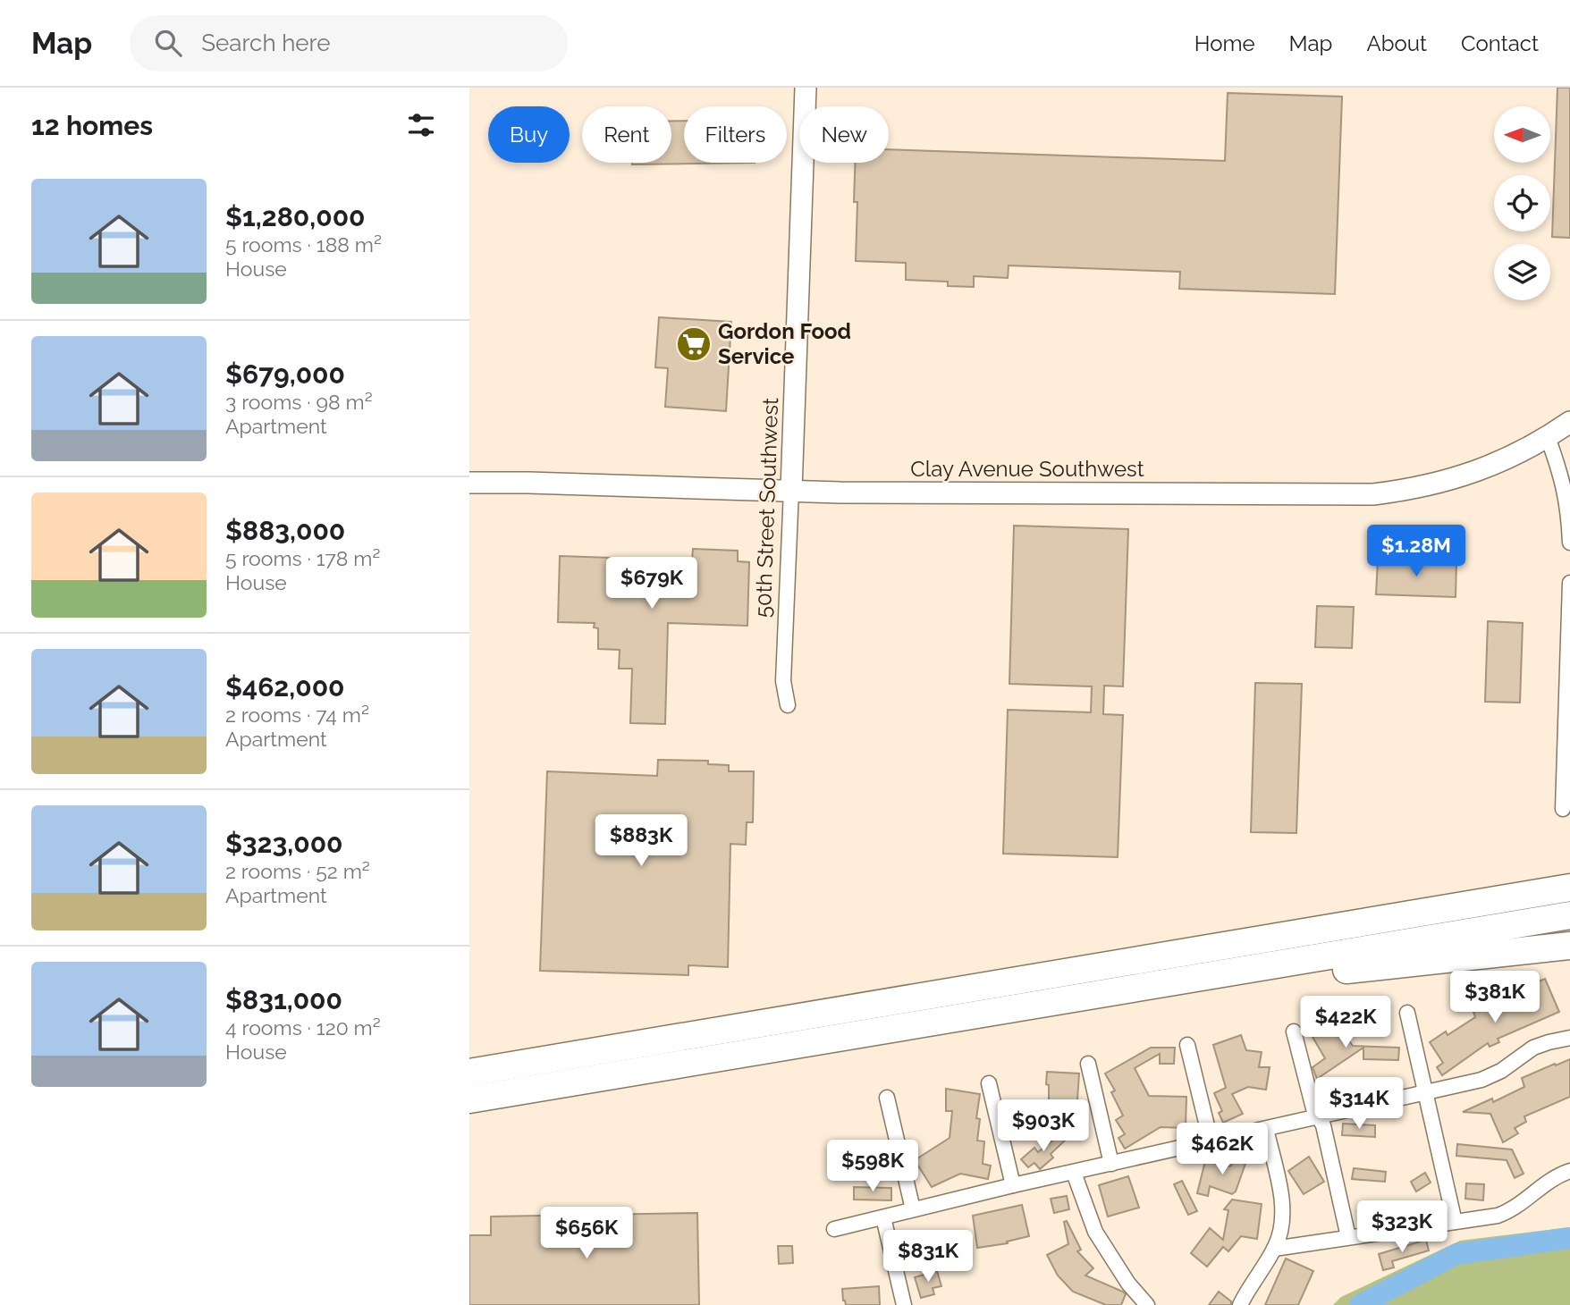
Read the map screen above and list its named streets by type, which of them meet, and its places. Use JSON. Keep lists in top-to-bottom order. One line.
{"streets":{"street":["Clay Avenue Southwest","50th Street Southwest"]},"crossings":[["Clay Avenue Southwest","50th Street Southwest"]],"places":{"supermarket":["Gordon Food Service"]},"north":"left","page":{"header":"Map","search":"Search here","nav":["Home","Map","About","Contact"],"heading":"12 homes","chip":["Buy","Rent","Filters","New"],"list":[{"name":"$1,280,000","note":"5 rooms · 188 m² · House"},{"name":"$679,000","note":"3 rooms · 98 m² · Apartment"},{"name":"$883,000","note":"5 rooms · 178 m² · House"},{"name":"$462,000","note":"2 rooms · 74 m² · Apartment"},{"name":"$323,000","note":"2 rooms · 52 m² · Apartment"},{"name":"$831,000","note":"4 rooms · 120 m² · House"}],"price":["$1.28M","$679K","$883K","$381K","$422K","$314K","$903K","$462K","$598K","$323K","$656K","$831K"]}}
